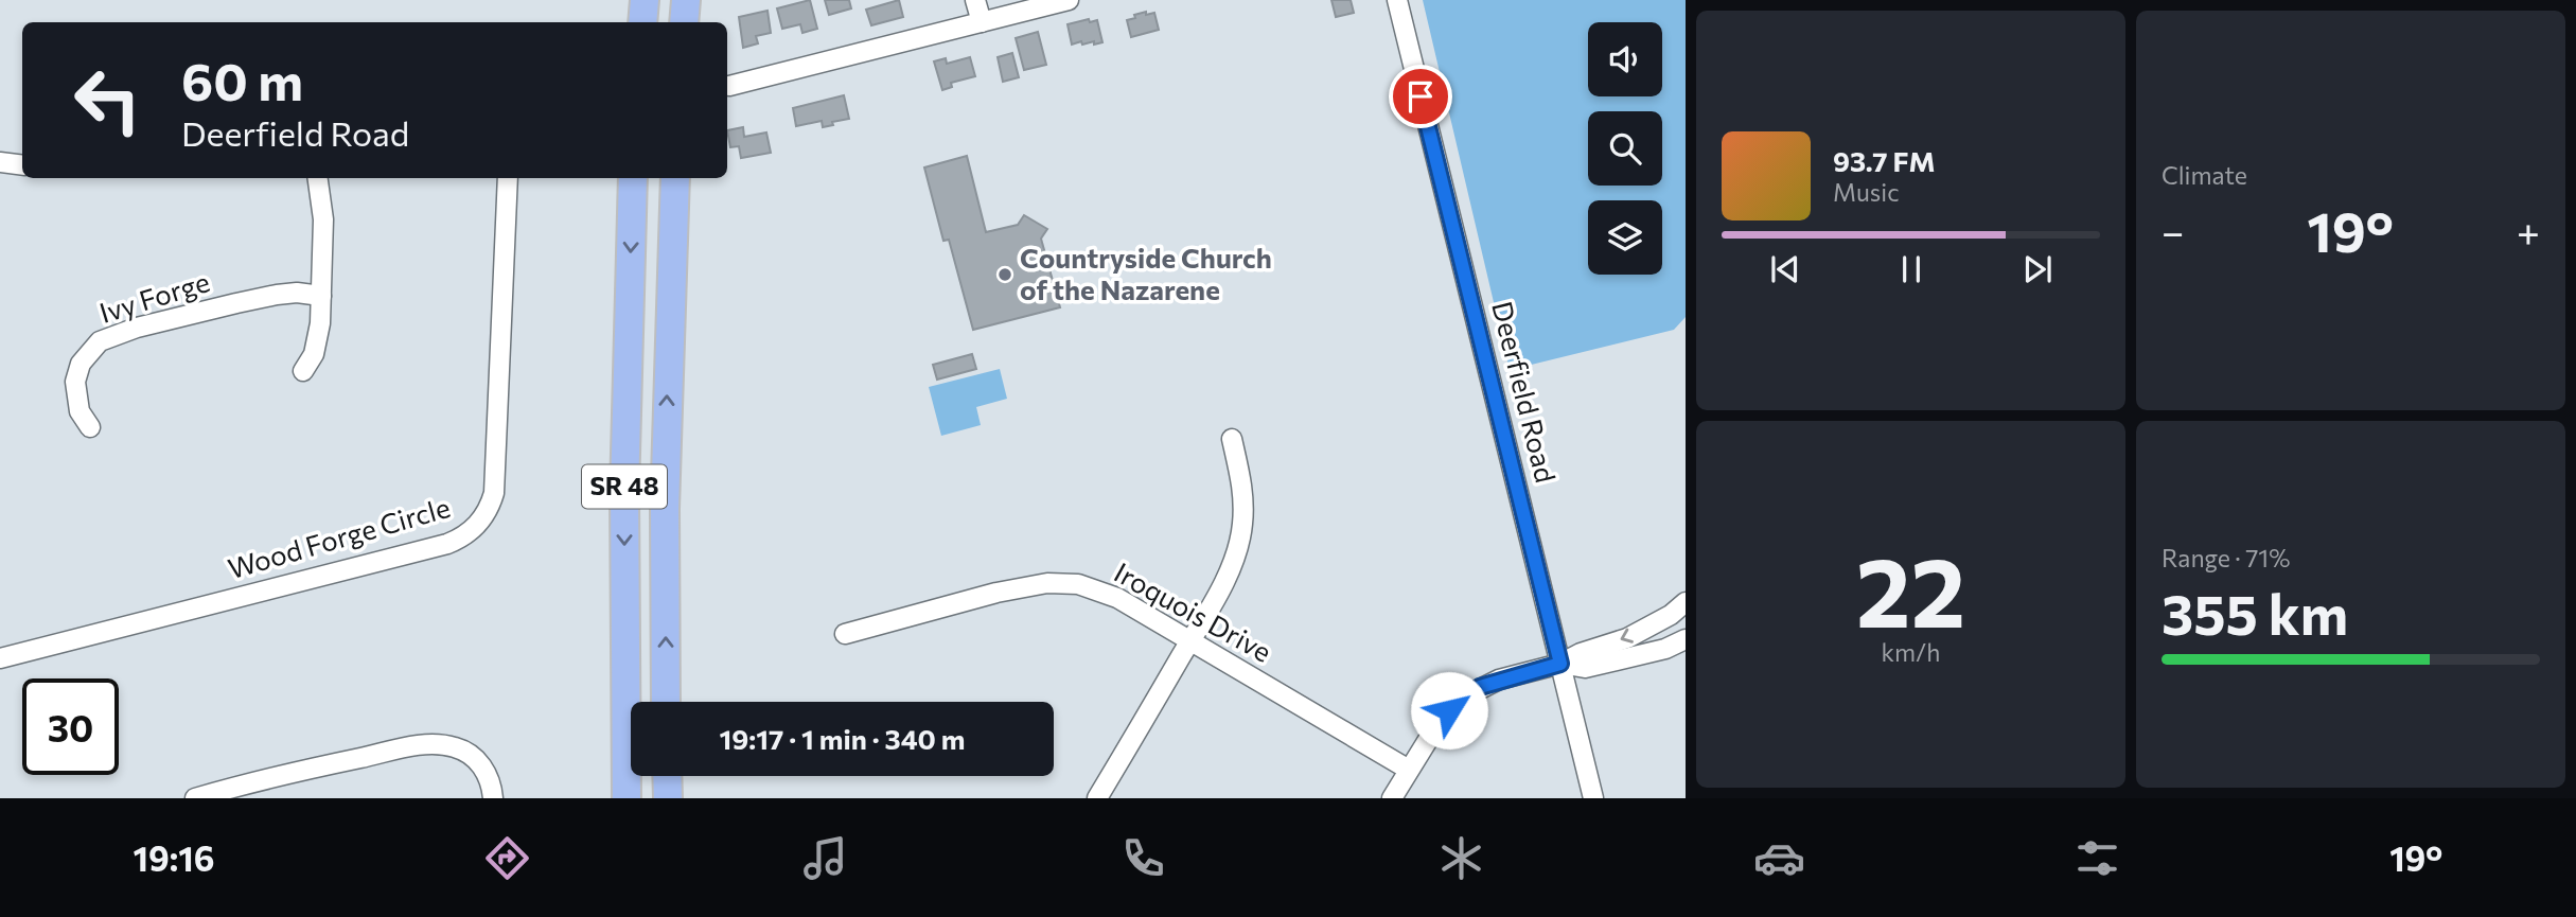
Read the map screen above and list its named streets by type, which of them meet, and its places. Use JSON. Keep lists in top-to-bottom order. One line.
{"streets":{"highway":["SR 48"],"street":["Ivy Forge","Deerfield Road","Wood Forge Circle","Iroquois Drive"]},"places":["Countryside Church of the Nazarene"],"page":{"tile":["Climate",["22","km/h"],["Range · 71%","355 km"]],"turn":["60 m","Deerfield Road"],"song":["93.7 FM","Music"],"heat":["−","19°","+"],"limit":"30","trip":"19:17 · 1 min · 340 m","tabs":["19:16","19°"]}}
